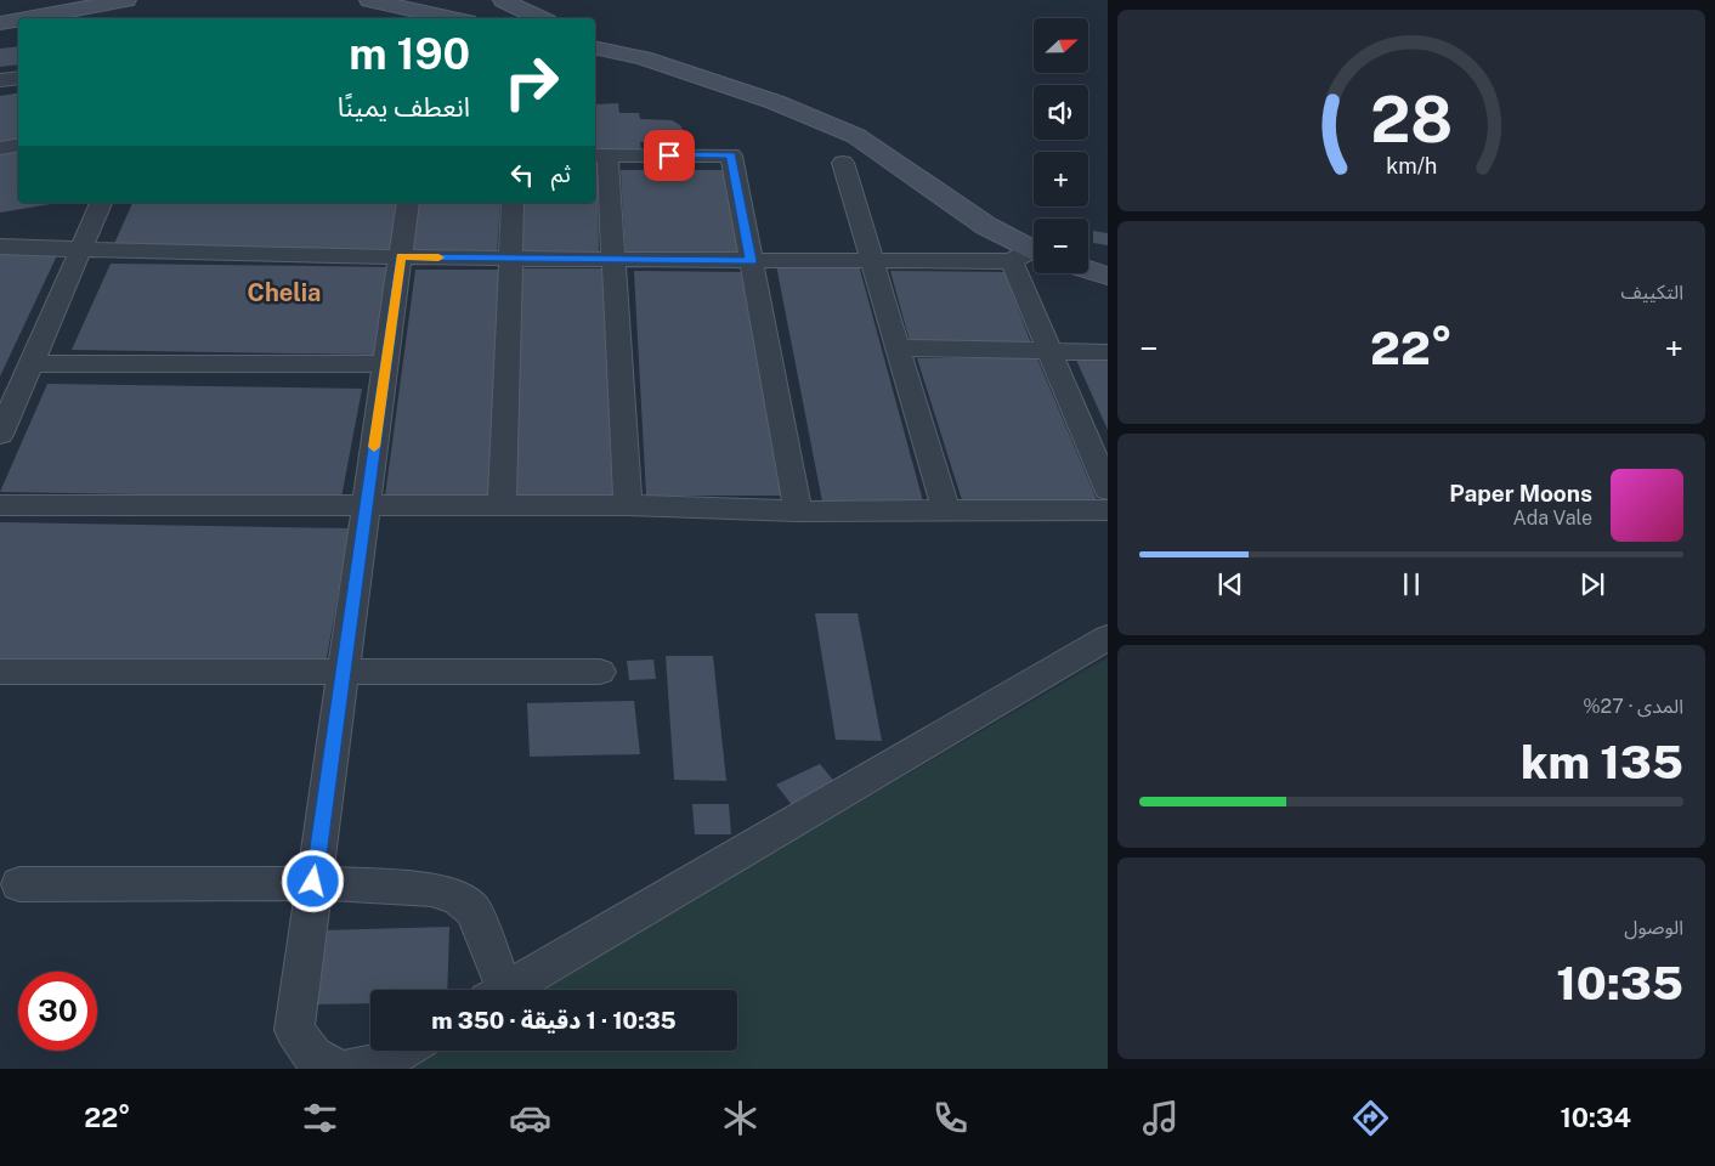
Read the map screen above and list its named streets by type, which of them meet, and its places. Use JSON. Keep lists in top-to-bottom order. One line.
{"districts":["Chelia"],"north":"right","page":{"map_buttons":["+","−"],"turn":["190 m","انعطف يمينًا"],"then":"ثم","tile":["التكييف",["المدى · 27%","135 km"],["الوصول","10:35"]],"heat":["−","22°","+"],"song":["Paper Moons","Ada Vale"],"limit":"30","trip":"10:35 · 1 دقيقة · 350 m","tabs":["10:34","22°"],"gauge":["28","km/h"]}}
